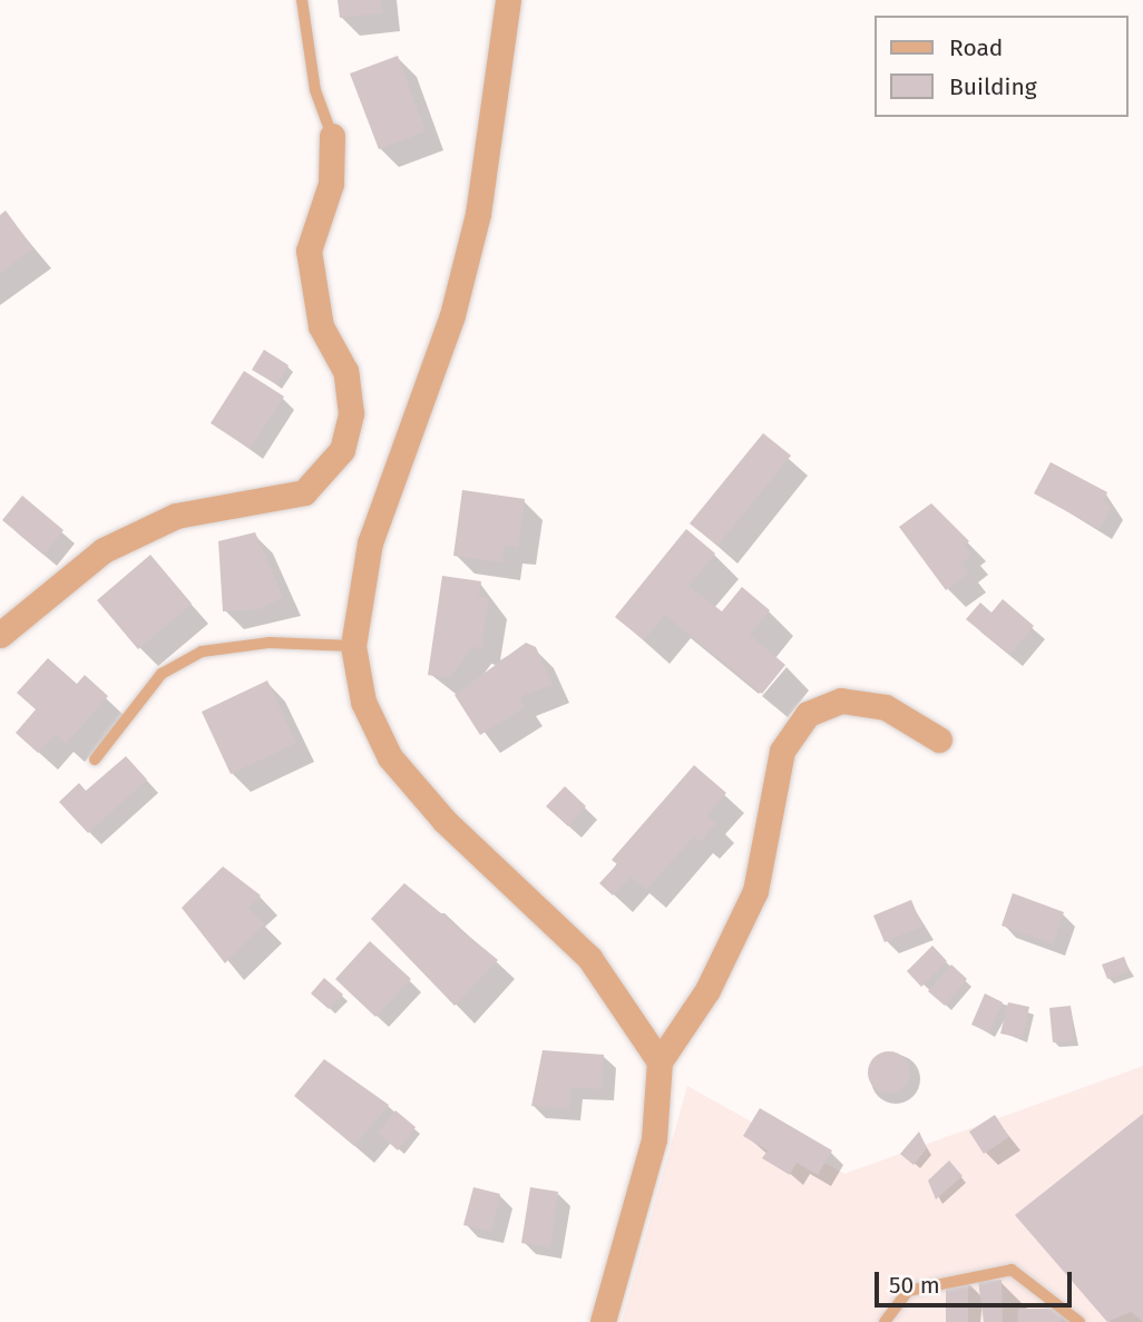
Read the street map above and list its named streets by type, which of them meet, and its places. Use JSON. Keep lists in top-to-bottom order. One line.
{"legend":["Road","Building"],"scale_bar":"50 m"}
